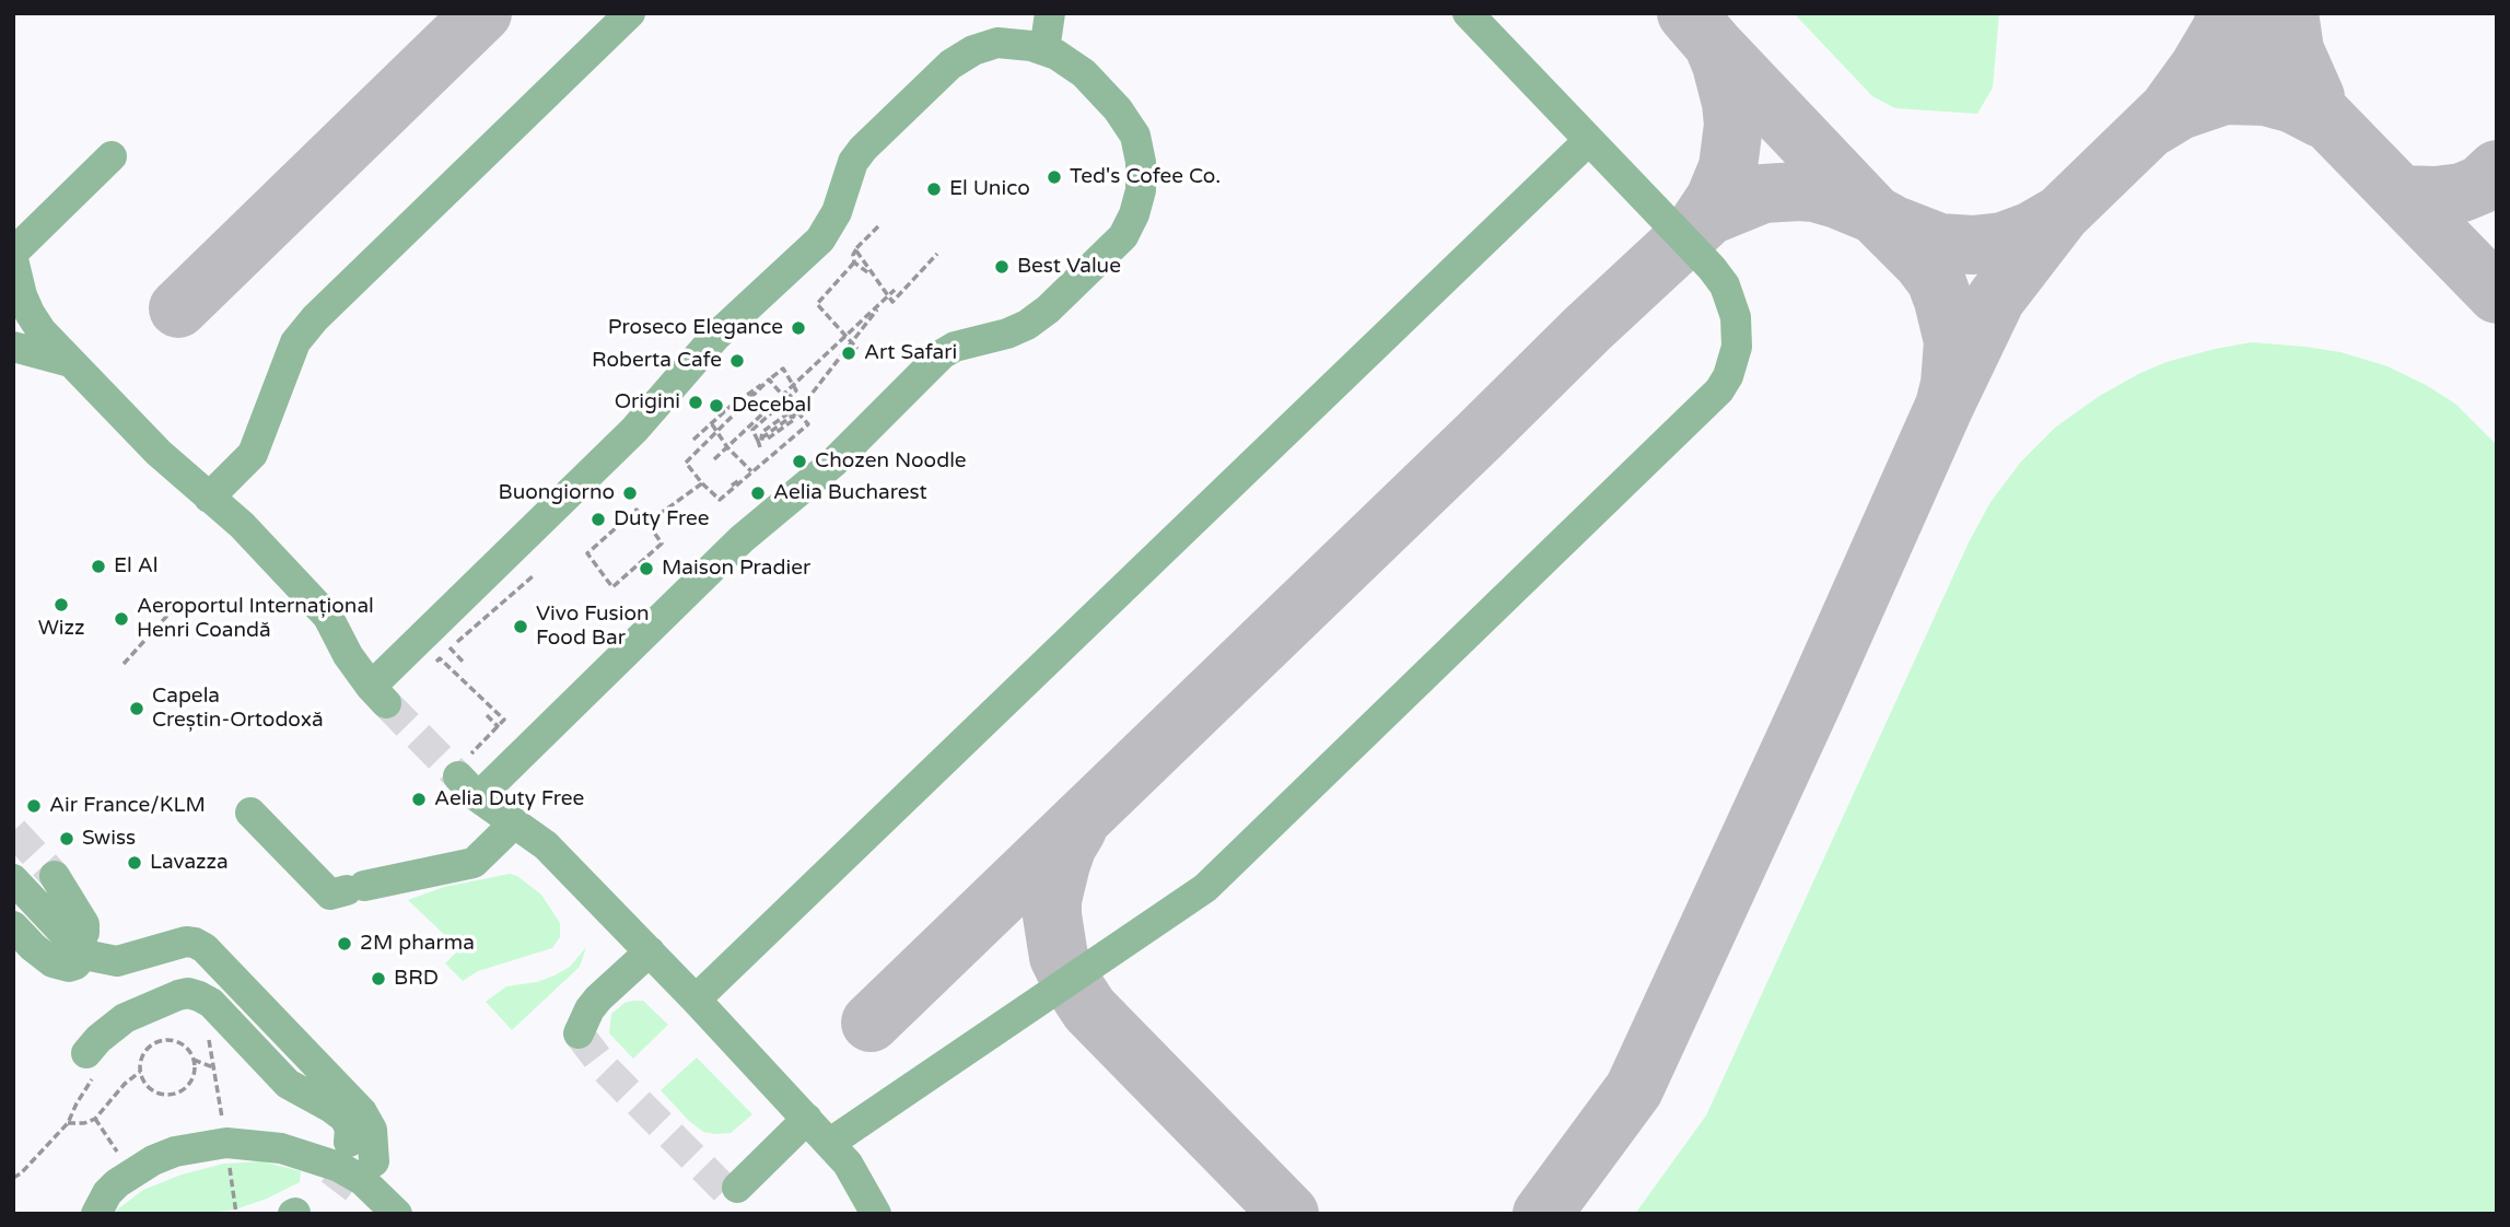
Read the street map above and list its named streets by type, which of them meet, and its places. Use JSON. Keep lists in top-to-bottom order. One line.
{"places":["Ted's Cofee Co.","El Unico","Best Value","Proseco Elegance","Art Safari","Roberta Cafe","Origini","Decebal","Chozen Noodle","Buongiorno","Aelia Bucharest","Duty Free","El Al","Maison Pradier","Wizz","Aeroportul Internațional Henri Coandă","Vivo Fusion Food Bar","Capela Creștin-Ortodoxă","Aelia Duty Free","Air France/KLM","Swiss","Lavazza","2M pharma","BRD"]}
